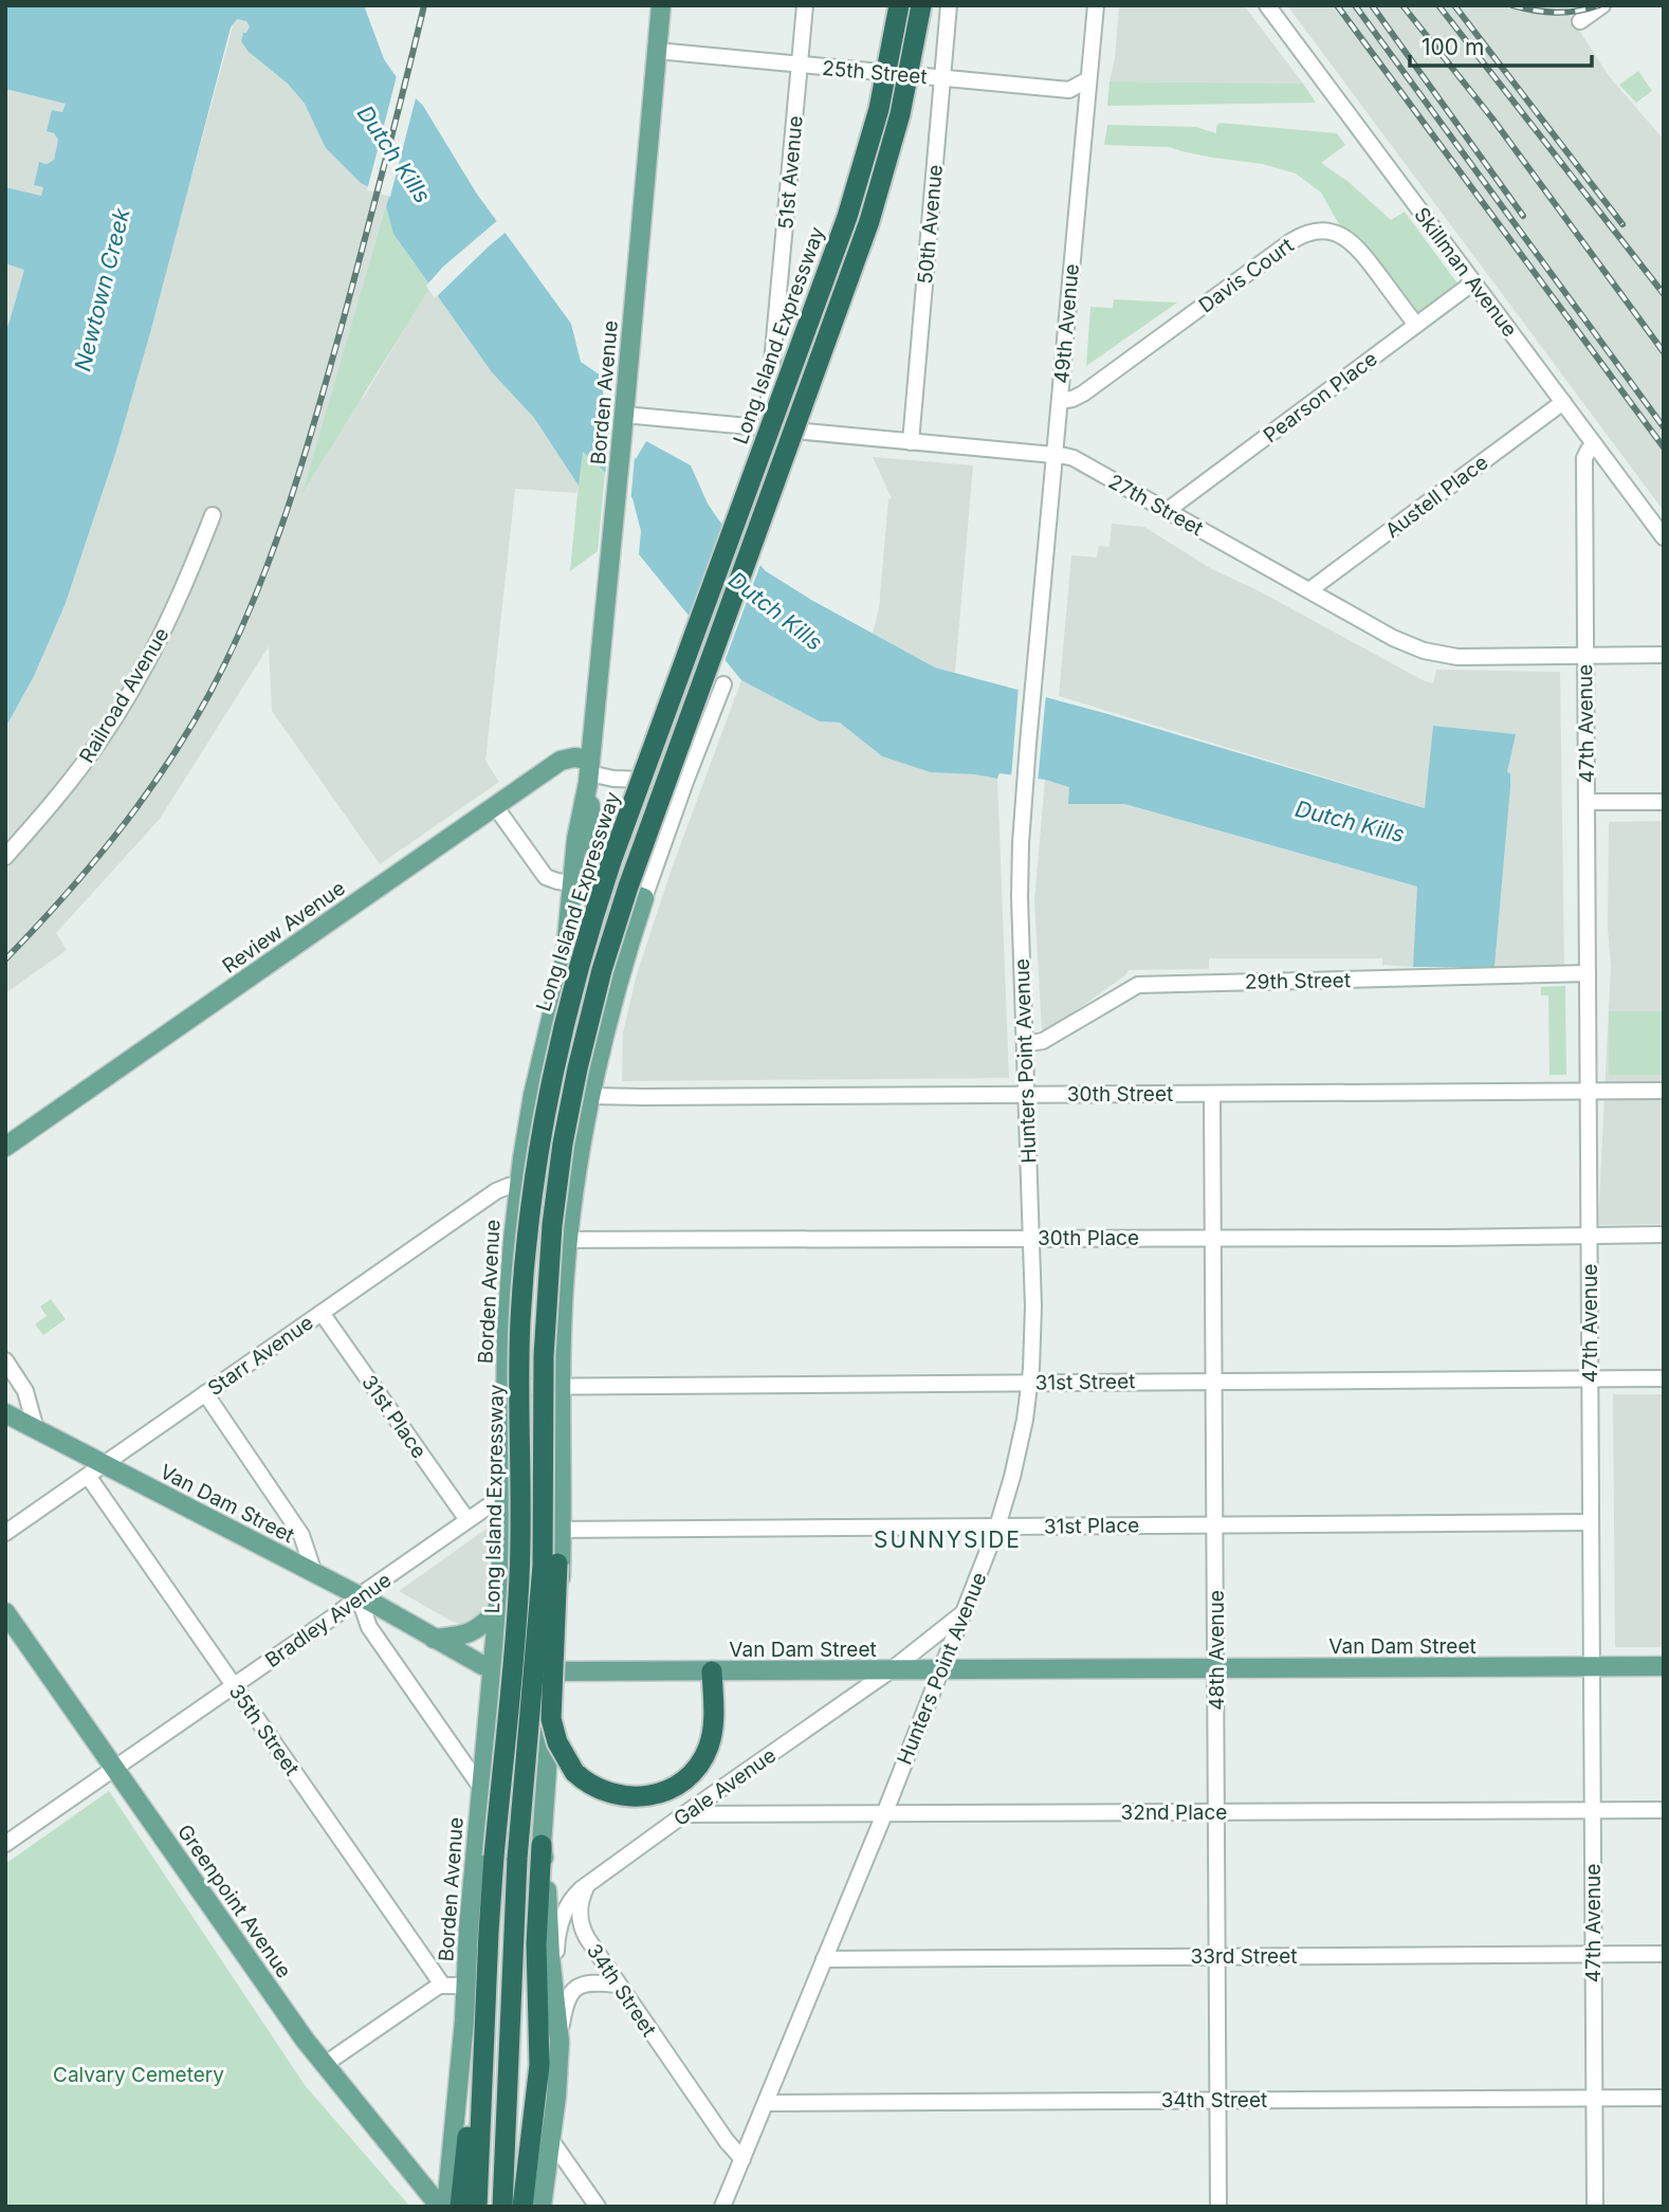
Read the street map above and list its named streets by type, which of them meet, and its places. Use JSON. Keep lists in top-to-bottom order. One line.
{"streets":{"highway":["Long Island Expressway"],"main road":["Borden Avenue","Review Avenue","Van Dam Street","Greenpoint Avenue"],"street":["25th Street","51st Avenue","50th Avenue","Skillman Avenue","Davis Court","49th Avenue","Pearson Place","Austell Place","27th Street","Railroad Avenue","47th Avenue","29th Street","Hunters Point Avenue","30th Street","30th Place","Starr Avenue","31st Street","31st Place","Bradley Avenue","48th Avenue","35th Street","Gale Avenue","32nd Place","33rd Street","34th Street"]},"crossings":[["25th Street","51st Avenue"],["25th Street","50th Avenue"],["25th Street","49th Avenue"],["25th Street","Borden Avenue"],["51st Avenue","27th Street"],["50th Avenue","27th Street"],["Skillman Avenue","Pearson Place"],["Skillman Avenue","Austell Place"],["Skillman Avenue","47th Avenue"],["Davis Court","49th Avenue"],["Davis Court","Pearson Place"],["49th Avenue","27th Street"],["49th Avenue","Hunters Point Avenue"],["Borden Avenue","27th Street"],["Borden Avenue","Review Avenue"],["Borden Avenue","30th Street"],["Borden Avenue","30th Place"],["Borden Avenue","Starr Avenue"],["Borden Avenue","31st Street"],["Borden Avenue","31st Place"],["Borden Avenue","Van Dam Street"],["Borden Avenue","Bradley Avenue"],["Pearson Place","27th Street"],["Austell Place","27th Street"],["27th Street","47th Avenue"],["47th Avenue","29th Street"],["47th Avenue","30th Street"],["47th Avenue","30th Place"],["47th Avenue","31st Street"],["47th Avenue","31st Place"],["47th Avenue","Van Dam Street"],["47th Avenue","32nd Place"],["47th Avenue","33rd Street"],["47th Avenue","34th Street"],["29th Street","Hunters Point Avenue"],["Hunters Point Avenue","30th Street"],["Hunters Point Avenue","30th Place"],["Hunters Point Avenue","31st Street"],["Hunters Point Avenue","31st Place"],["Hunters Point Avenue","Van Dam Street"],["Hunters Point Avenue","Gale Avenue"],["Hunters Point Avenue","32nd Place"],["Hunters Point Avenue","33rd Street"],["Hunters Point Avenue","34th Street"],["30th Street","48th Avenue"],["30th Place","48th Avenue"],["Starr Avenue","31st Place"],["Starr Avenue","Van Dam Street"],["Starr Avenue","35th Street"],["31st Street","48th Avenue"],["31st Place","Bradley Avenue"],["31st Place","48th Avenue"],["Van Dam Street","Bradley Avenue"],["Van Dam Street","48th Avenue"],["Van Dam Street","Gale Avenue"],["Bradley Avenue","35th Street"],["Bradley Avenue","Greenpoint Avenue"],["48th Avenue","32nd Place"],["48th Avenue","33rd Street"],["48th Avenue","34th Street"],["Gale Avenue","32nd Place"],["Gale Avenue","34th Street"]],"districts":["SUNNYSIDE"],"water":["Dutch Kills","Newtown Creek"],"parks":["Calvary Cemetery"],"scale_bar":"100 m"}
